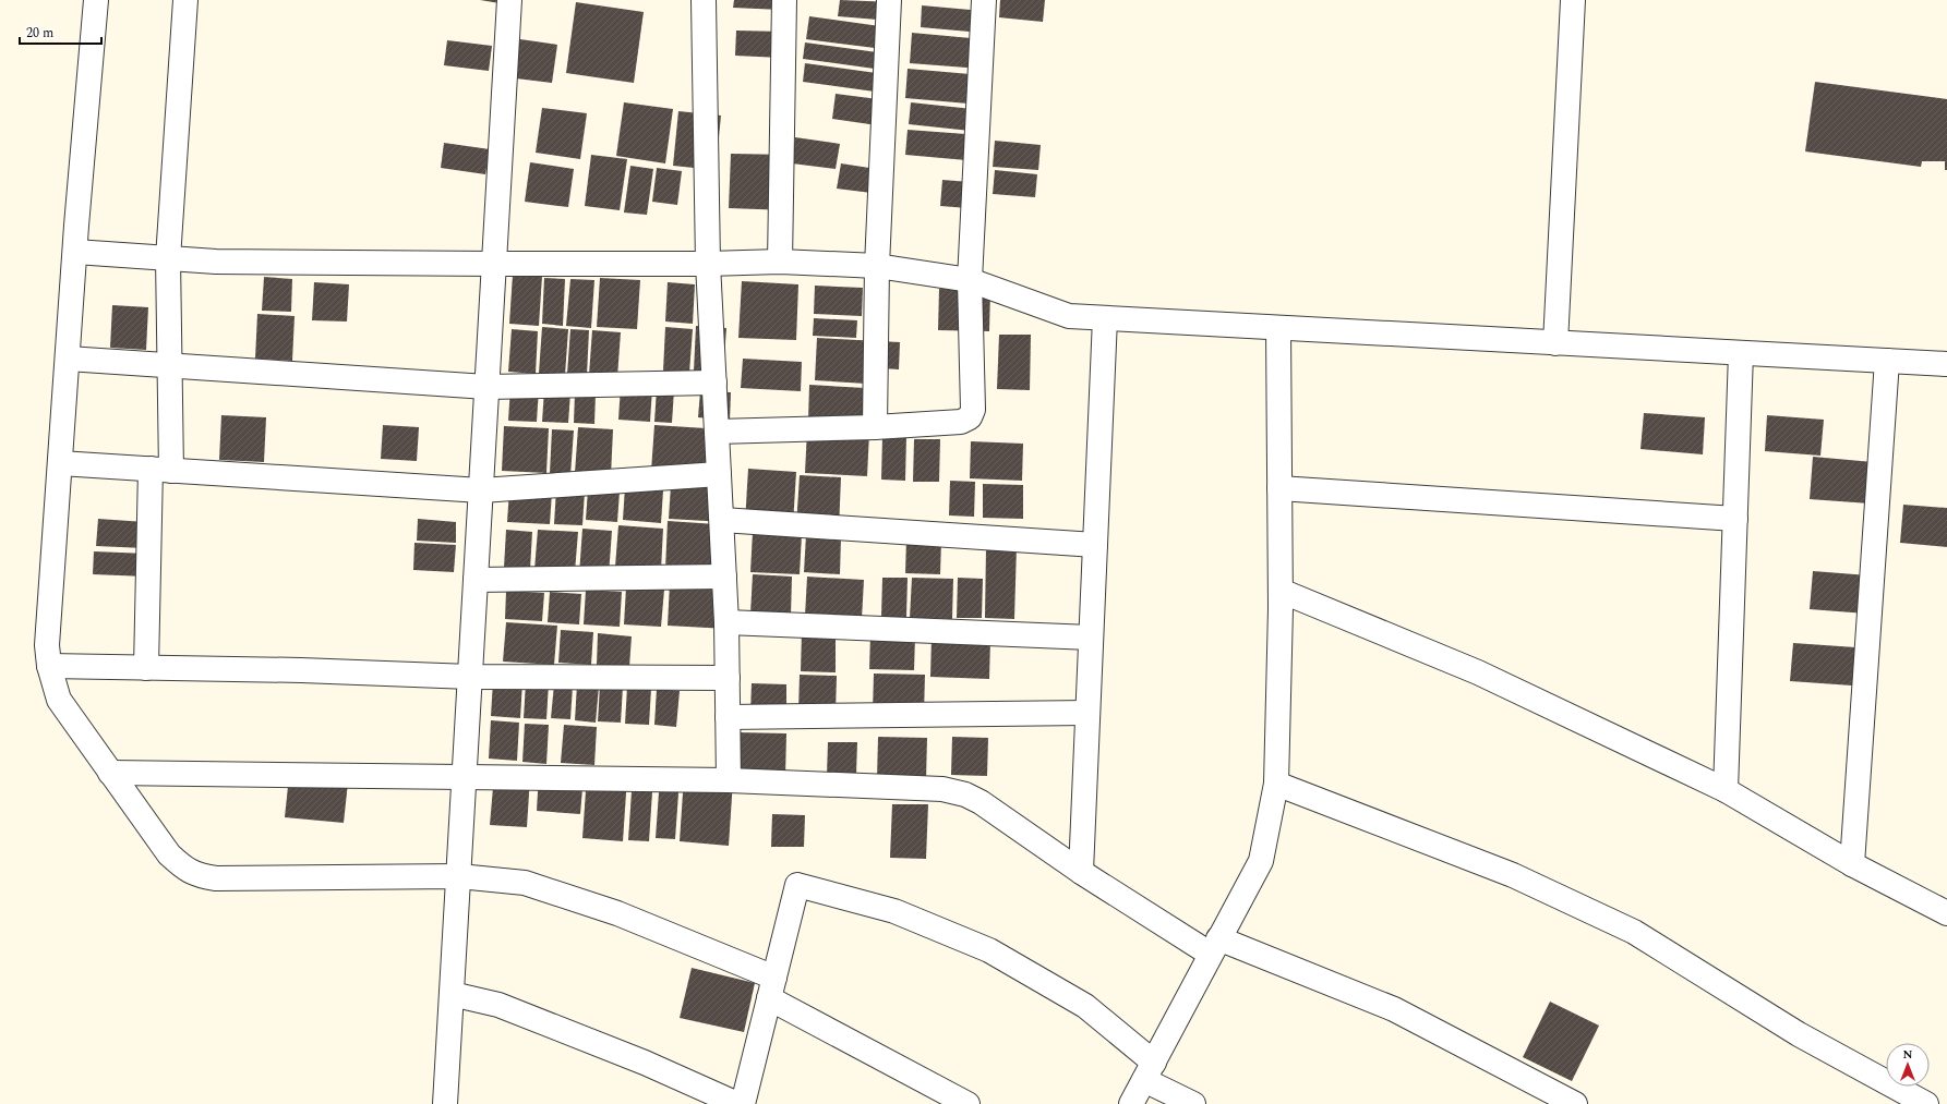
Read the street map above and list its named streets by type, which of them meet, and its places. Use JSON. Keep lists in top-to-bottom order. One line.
{"scale_bar":"20 m","north":"top"}
